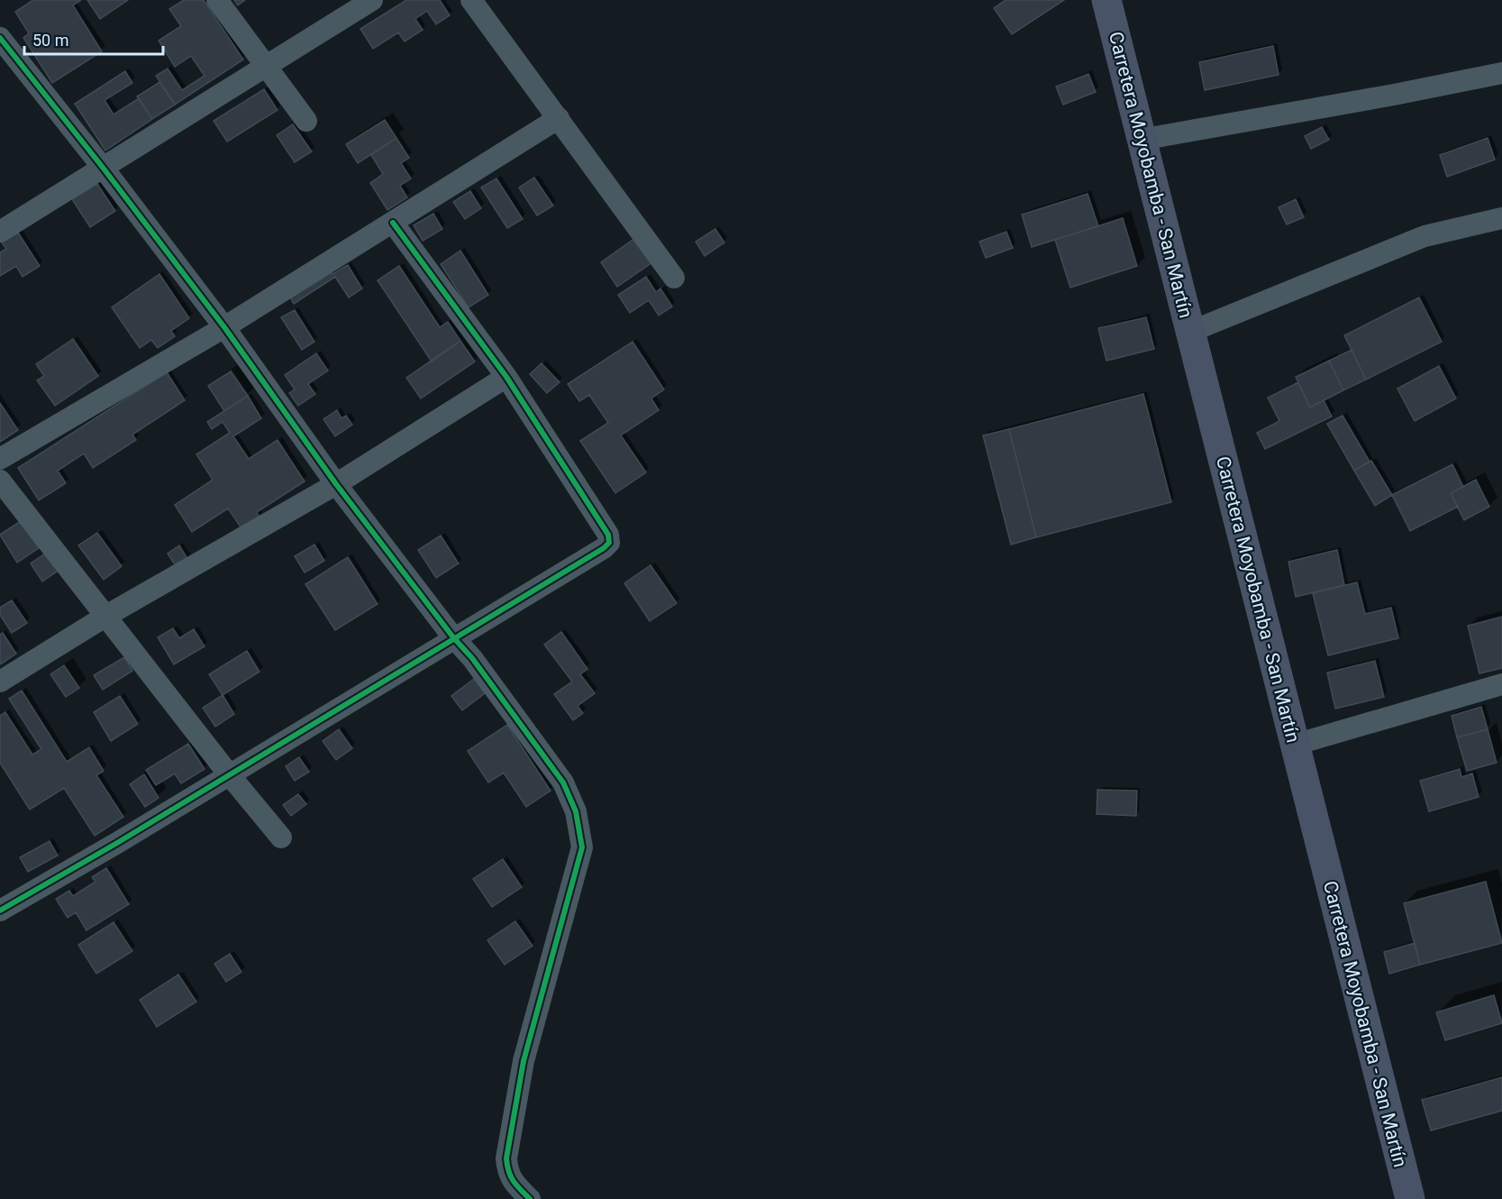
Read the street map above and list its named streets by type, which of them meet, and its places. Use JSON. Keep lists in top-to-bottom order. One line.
{"streets":{"main road":["Carretera Moyobamba - San Martín"]},"scale_bar":"50 m"}
